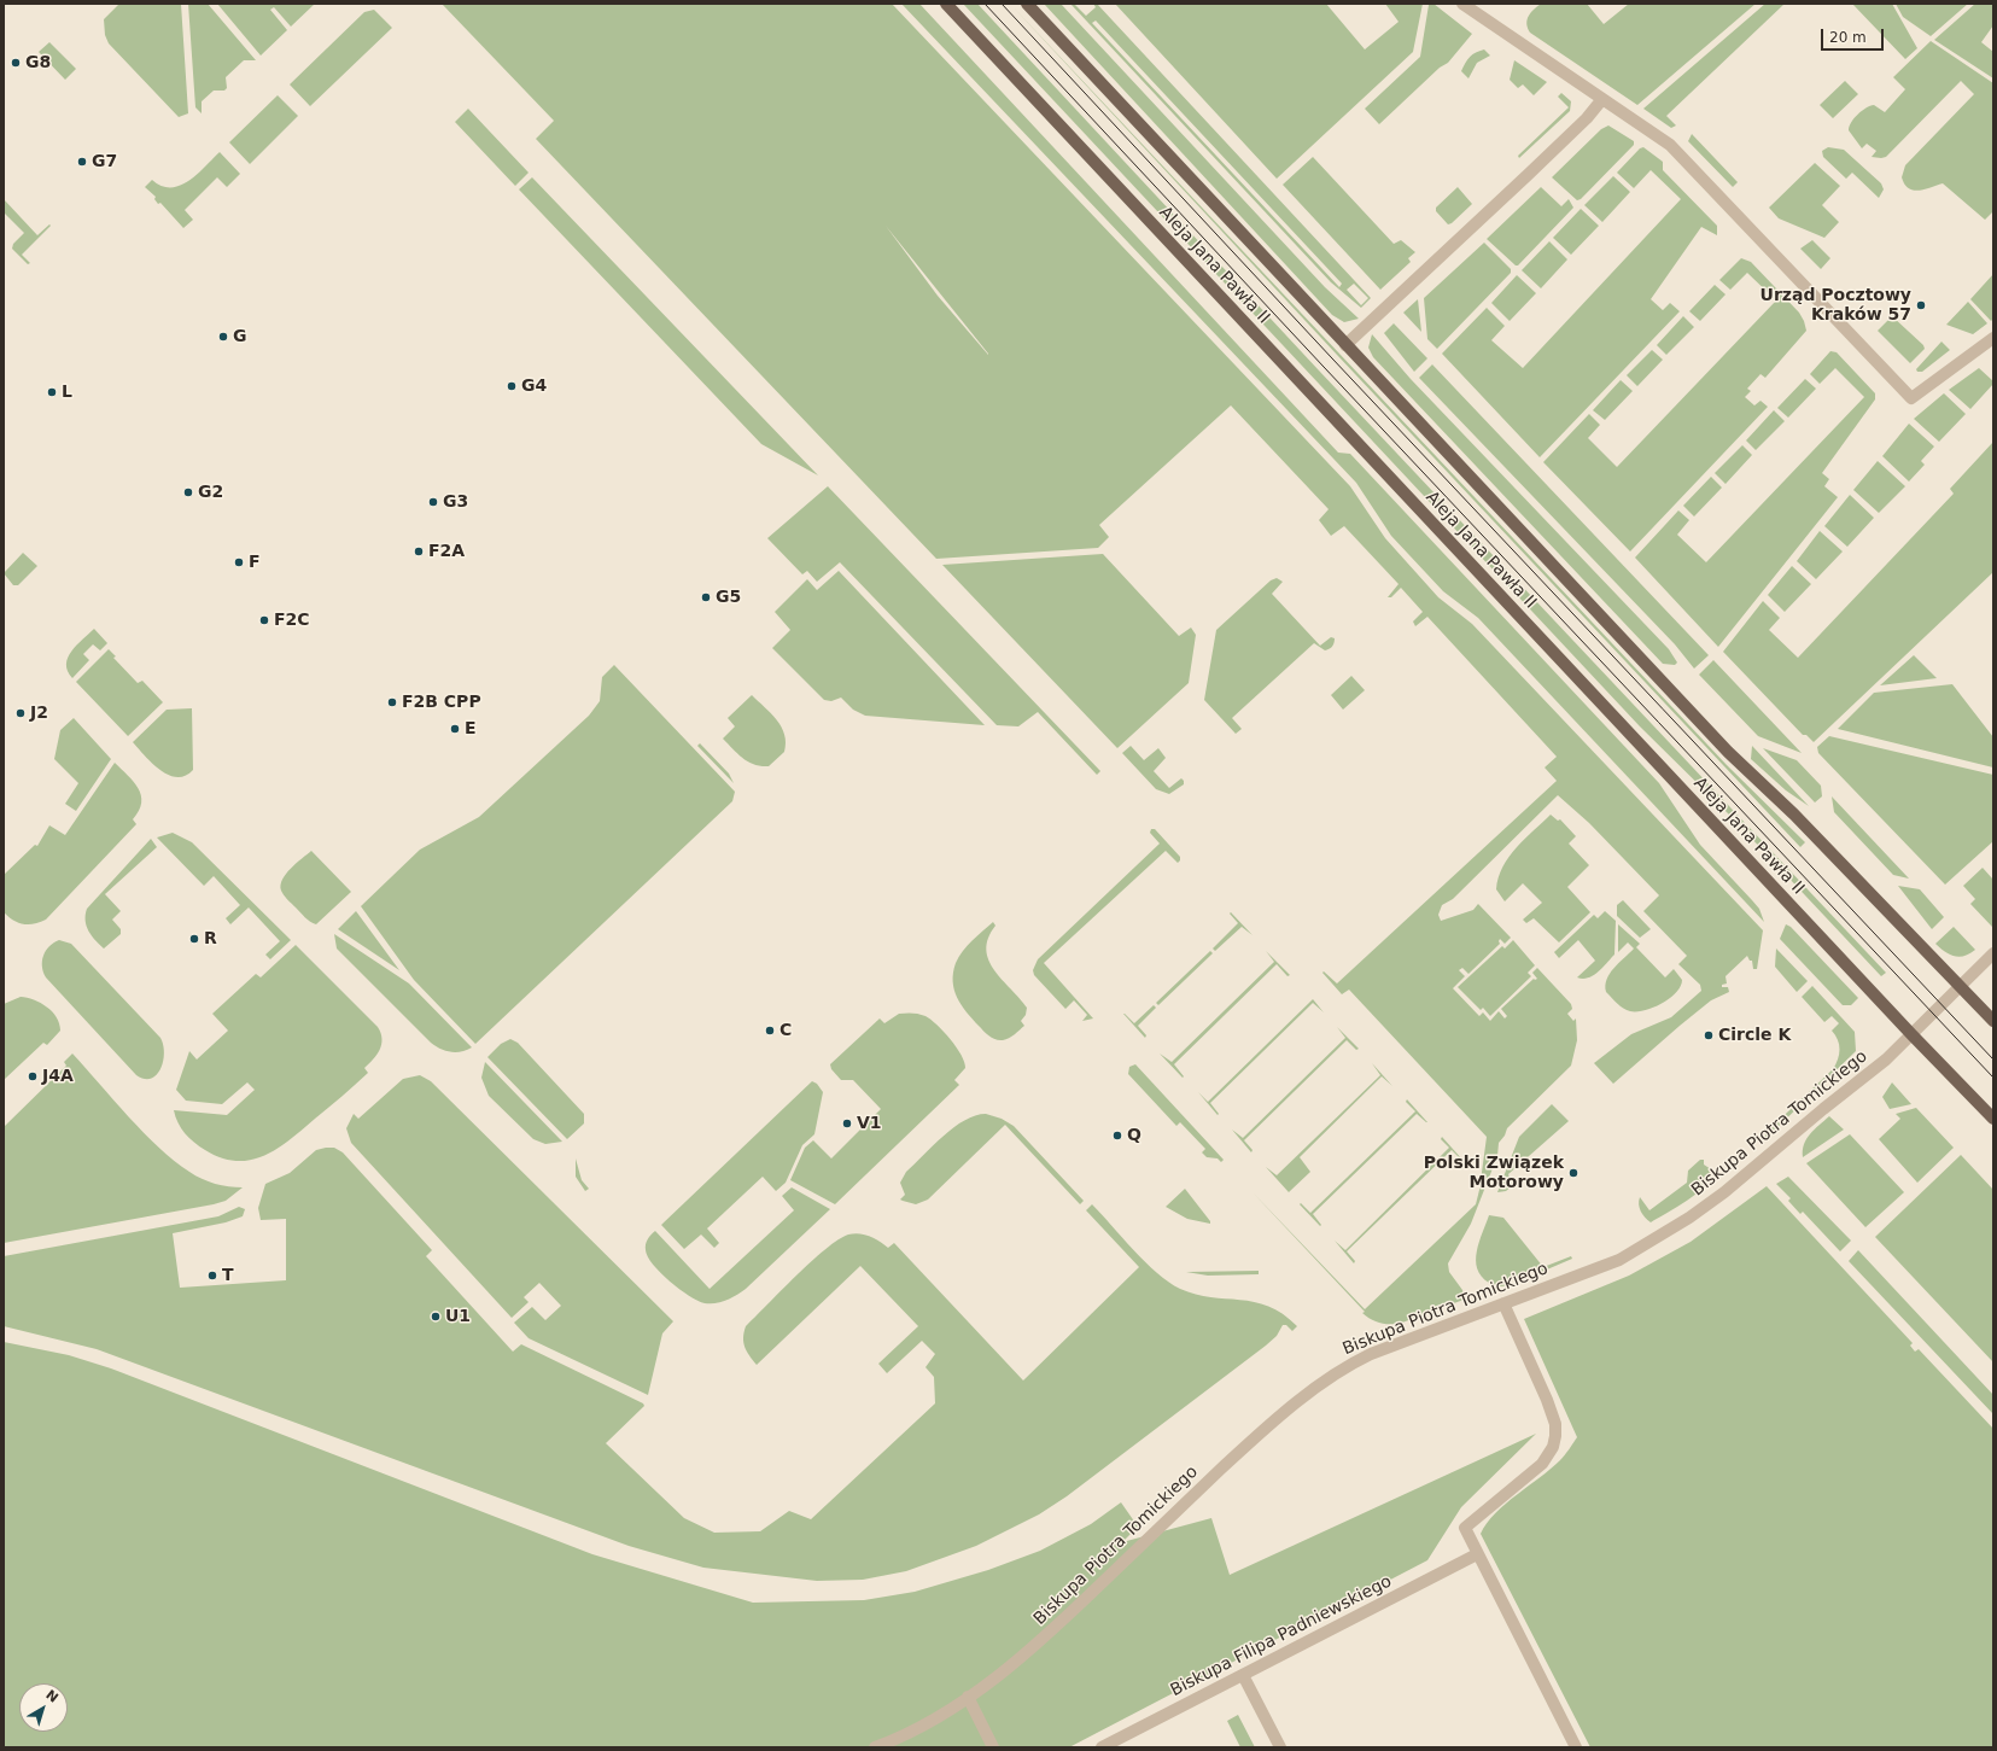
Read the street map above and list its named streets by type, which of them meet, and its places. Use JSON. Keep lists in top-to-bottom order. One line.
{"streets":{"main road":["Aleja Jana Pawła II"],"street":["Biskupa Piotra Tomickiego","Biskupa Filipa Padniewskiego"]},"crossings":[["Aleja Jana Pawła II","Biskupa Piotra Tomickiego"]],"places":["G8","G7","Urząd Pocztowy Kraków 57","G","G4","L","G2","G3","F2A","F","G5","F2C","F2B CPP","J2","E","R","C","Circle K","J4A","V1","Q","Polski Związek Motorowy","T","U1"],"scale_bar":"20 m","north":"top right"}
